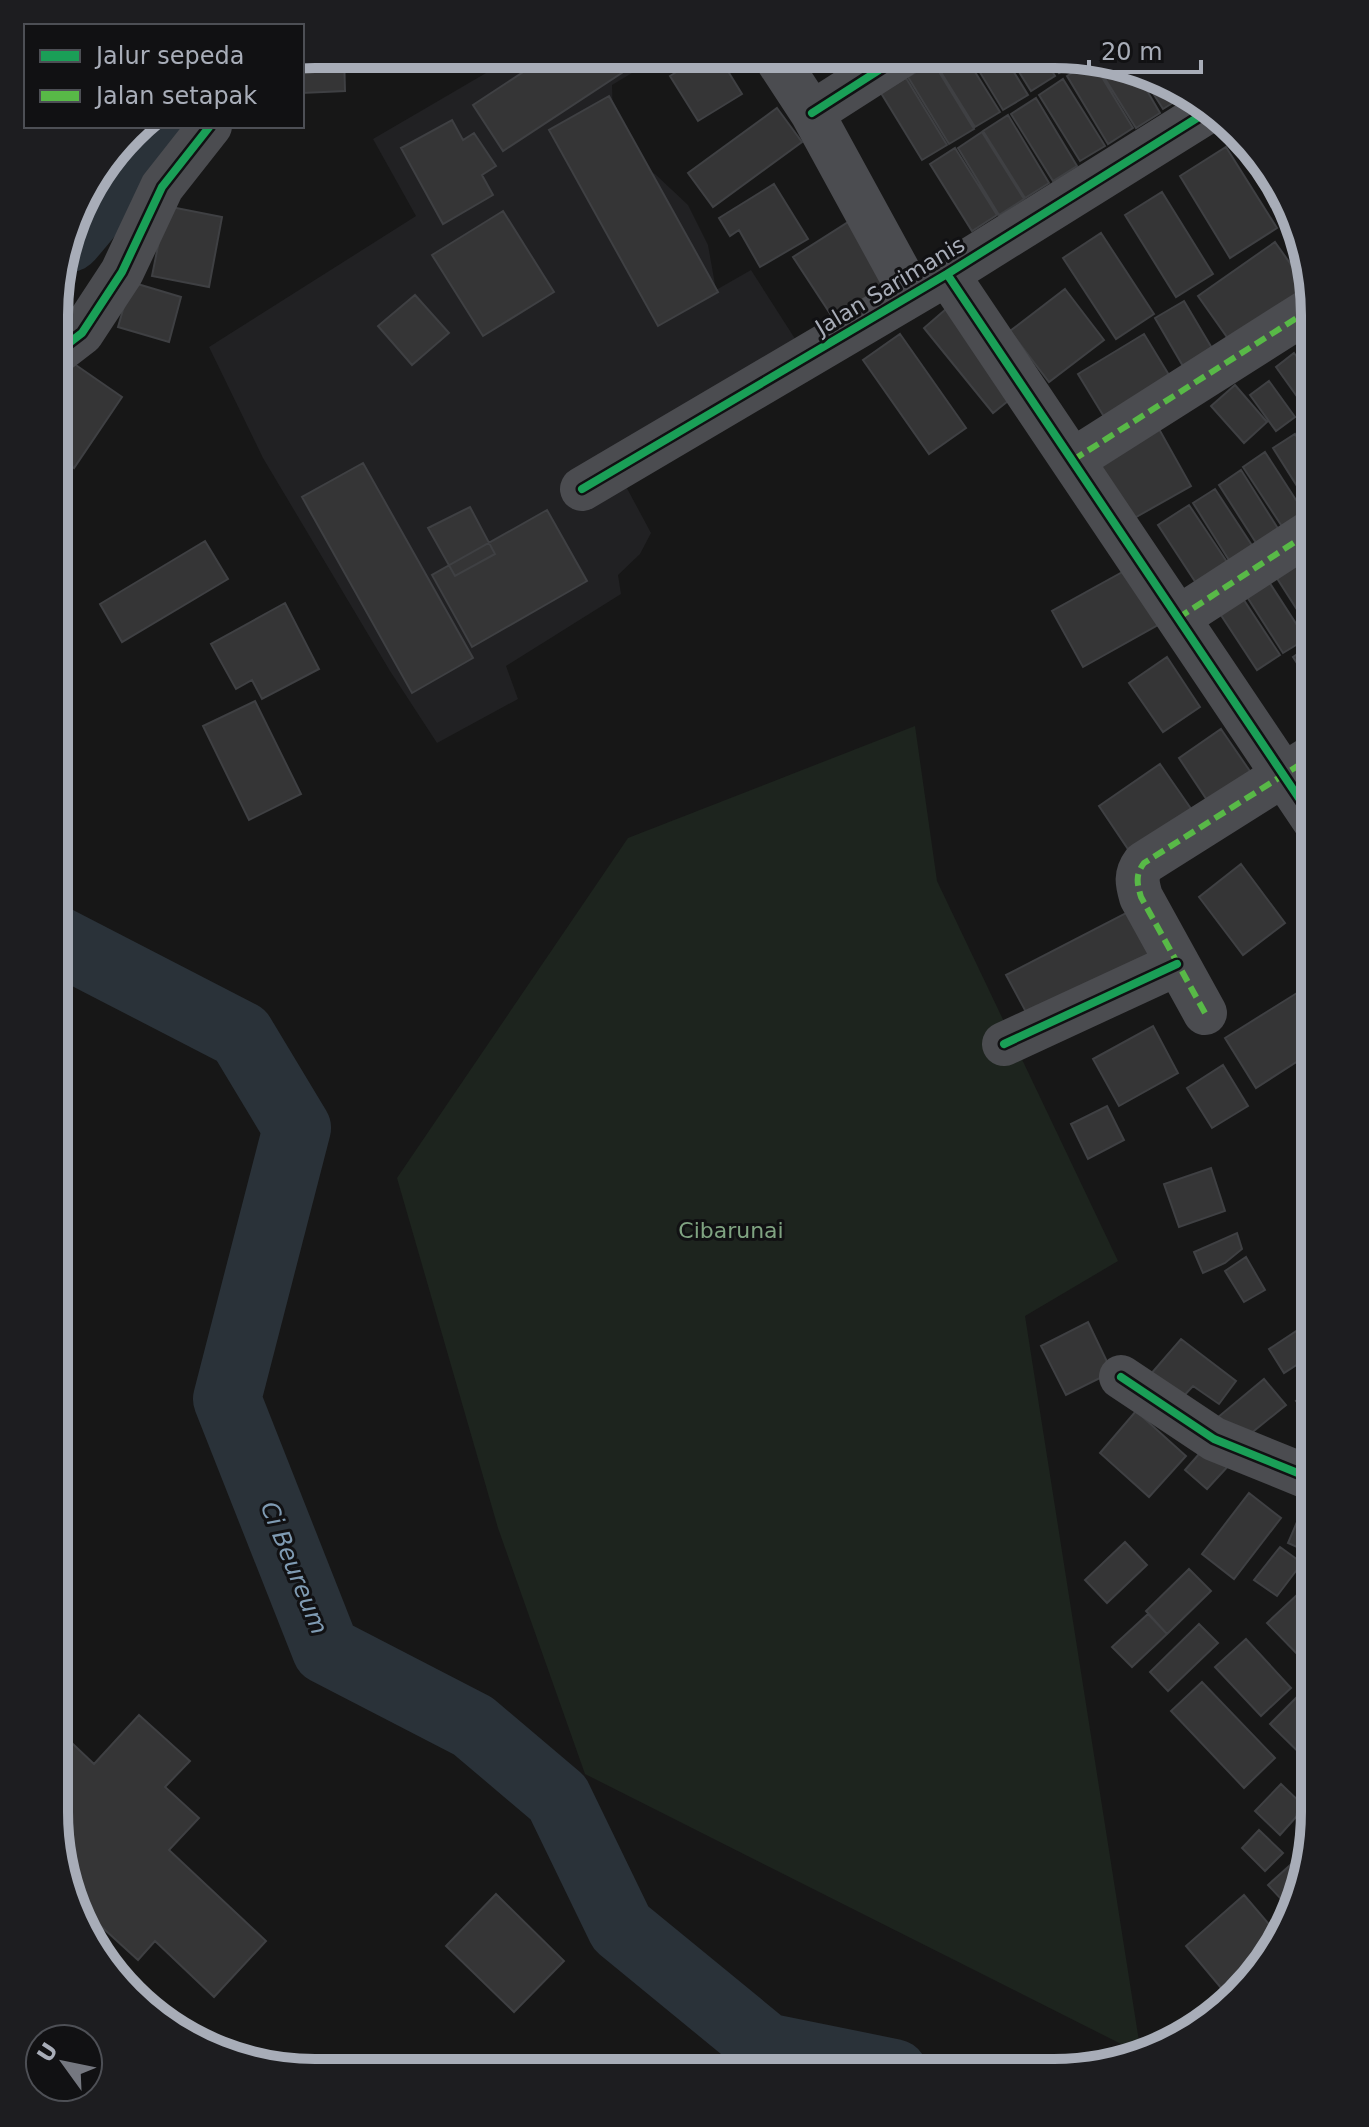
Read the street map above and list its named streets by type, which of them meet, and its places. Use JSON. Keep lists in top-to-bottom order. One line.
{"streets":{"street":["Jalan Sarimanis"]},"water":["Ci Beureum"],"parks":["Cibarunai"],"legend":["Jalur sepeda","Jalan setapak"],"scale_bar":"20 m","north":"top left"}
